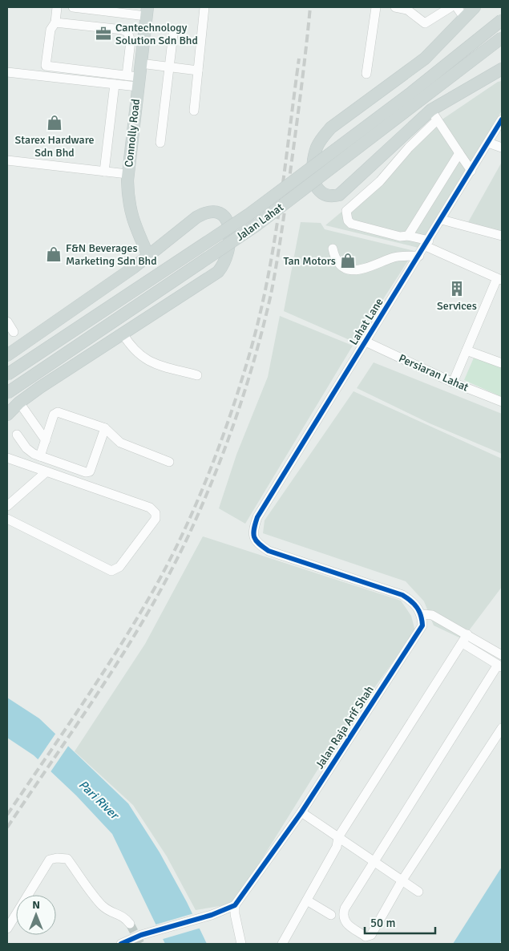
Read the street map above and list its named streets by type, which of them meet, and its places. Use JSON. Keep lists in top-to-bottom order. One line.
{"streets":{"main road":["Connolly Road","Jalan Lahat"],"street":["Lahat Lane","Persiaran Lahat","Jalan Raja Arif Shah"]},"crossings":[["Lahat Lane","Persiaran Lahat"],["Lahat Lane","Jalan Raja Arif Shah"]],"water":["Pari River"],"places":{"office":["Cantechnology Solution Sdn Bhd"],"shop":["Starex Hardware Sdn Bhd","F&N Beverages Marketing Sdn Bhd","Tan Motors"],"building":["Services"]},"scale_bar":"50 m","north":"top"}
